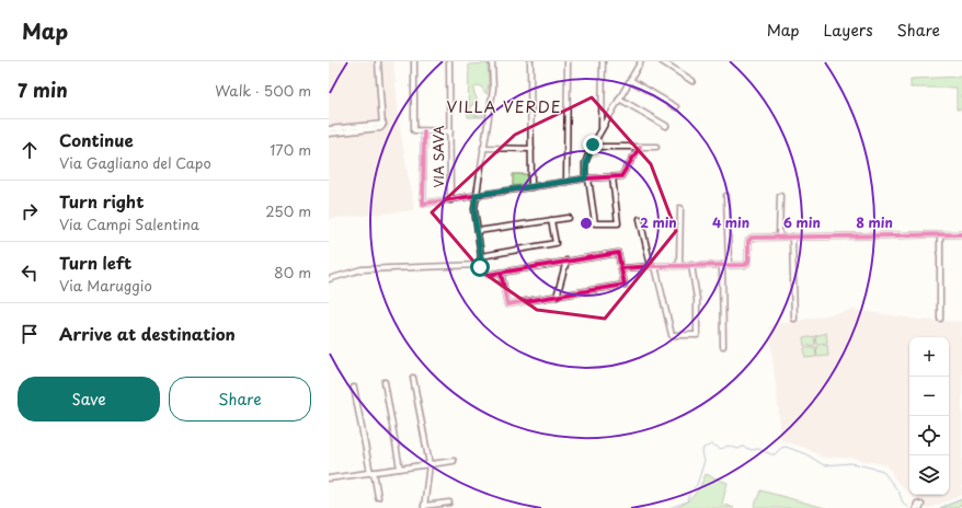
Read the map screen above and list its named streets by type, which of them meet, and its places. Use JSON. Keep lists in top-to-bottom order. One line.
{"streets":{"street":["VIA SAVA"]},"districts":["VILLA VERDE"],"page":{"header":"Map","nav":["Map","Layers","Share"],"heading":["7 min","Walk · 500 m"],"list":[["Continue","Via Gagliano del Capo","170 m"],["Turn right","Via Campi Salentina","250 m"],["Turn left","Via Maruggio","80 m"],"Arrive at destination"],"map_buttons":["+","−"],"buttons":["Save","Share"]},"rings":["2 min","4 min","6 min","8 min"]}
